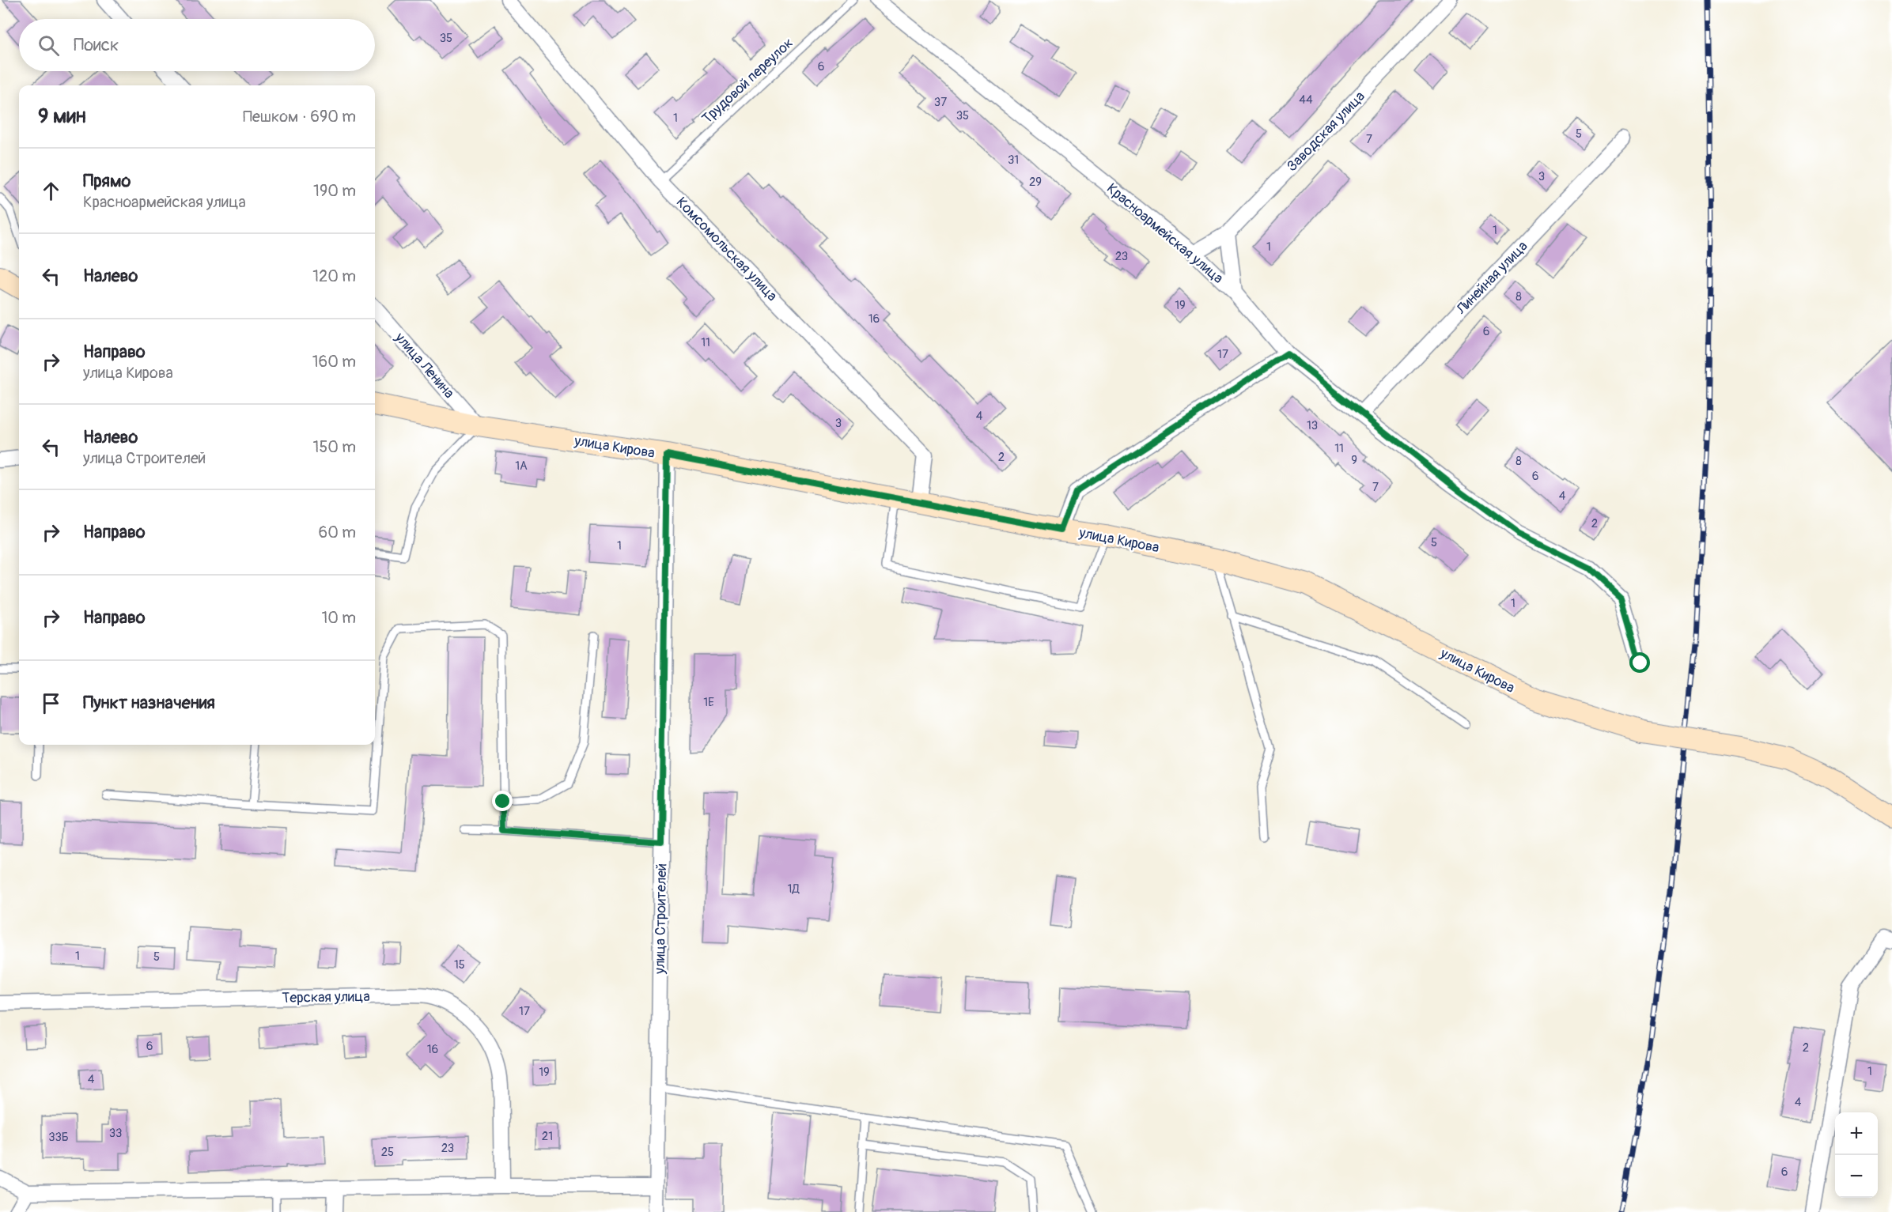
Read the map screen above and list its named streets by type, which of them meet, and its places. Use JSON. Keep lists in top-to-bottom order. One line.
{"streets":{"main road":["улица Кирова"],"street":["Заводская улица","Красноармейская улица","Комсомольская улица","Линейная улица","улица Ленина","улица Строителей","Терская улица"],"lane":["Трудовой переулок"]},"crossings":[["Трудовой переулок","Комсомольская улица"],["Заводская улица","Красноармейская улица"],["Красноармейская улица","Линейная улица"],["Комсомольская улица","улица Кирова"],["улица Ленина","улица Кирова"],["улица Кирова","улица Строителей"]],"house_numbers":["35","6","44","37","35","1","5","7","31","3","29","1","1","23","8","19","16","6","11","17","4","3","13","11","2","9","8","1A","6","7","4","2","5","1","1","1Е","1Д","1","5","15","17","6","2","16","1","19","4","4","33","21","33Б","23","25","6"],"page":{"search":"Поиск","heading":["9 мин","Пешком · 690 m"],"list":[["Прямо","Красноармейская улица","190 m"],["Налево","120 m"],["Направо","улица Кирова","160 m"],["Налево","улица Строителей","150 m"],["Направо","60 m"],["Направо","10 m"],"Пункт назначения"],"map_buttons":["+","−"]}}
